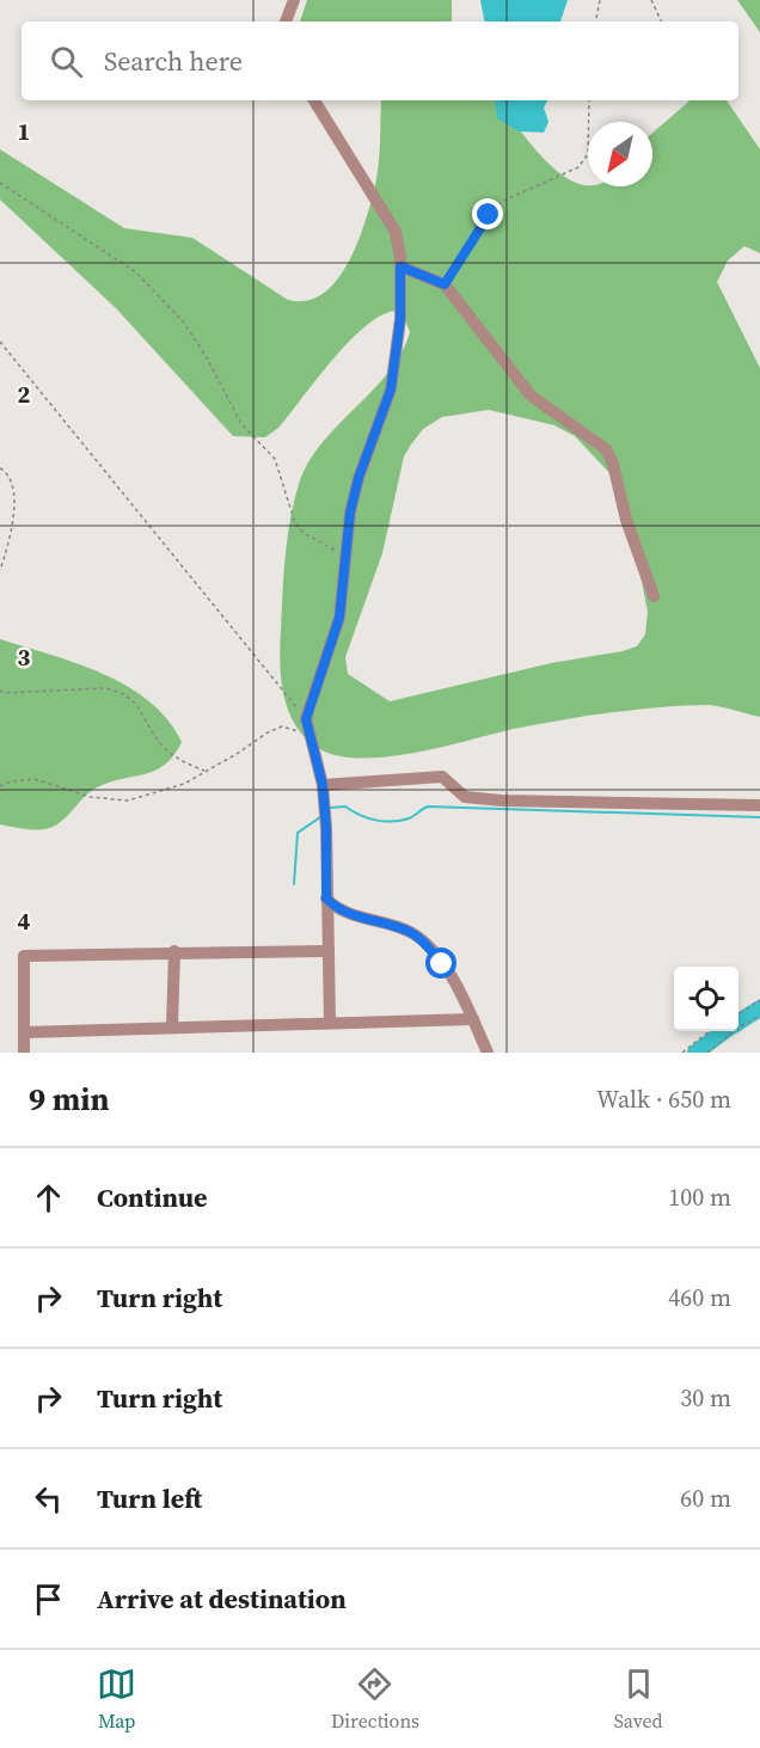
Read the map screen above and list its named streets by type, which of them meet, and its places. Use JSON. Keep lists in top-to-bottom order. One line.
{"north":"bottom left","page":{"search":"Search here","heading":["9 min","Walk · 650 m"],"list":[["Continue","100 m"],["Turn right","460 m"],["Turn right","30 m"],["Turn left","60 m"],"Arrive at destination"],"nav":["Map","Directions","Saved"]},"grid":{"rows":["1","2","3","4"]}}
